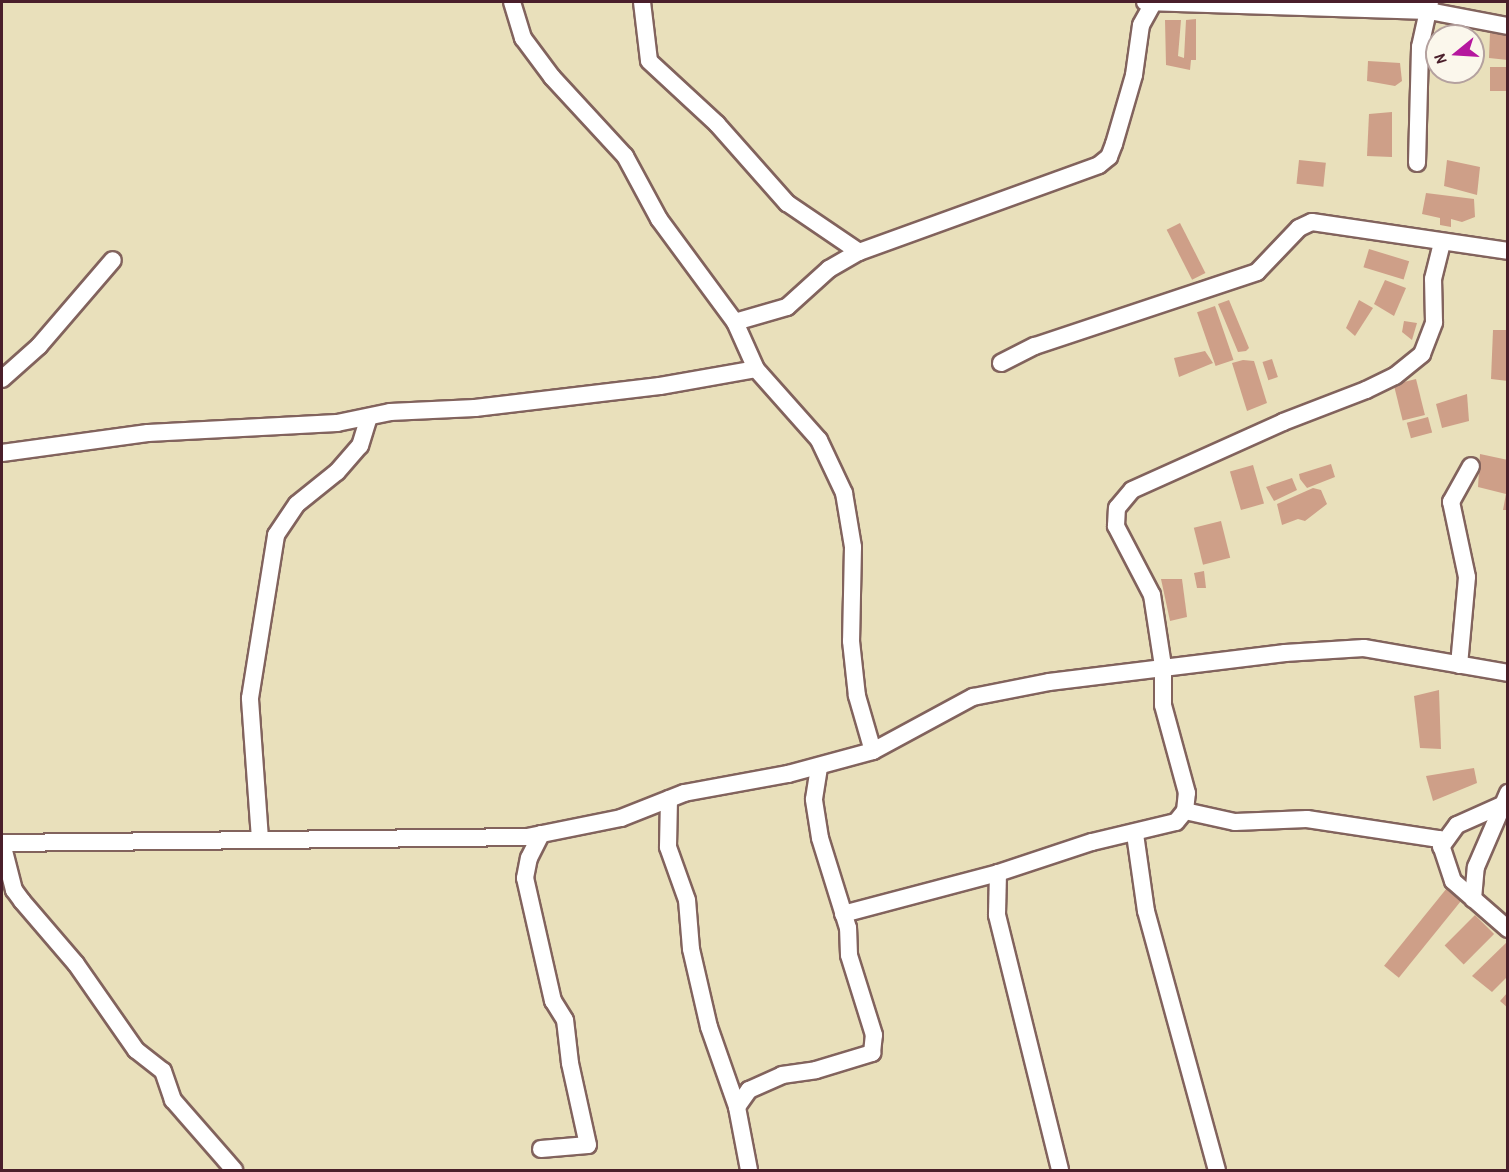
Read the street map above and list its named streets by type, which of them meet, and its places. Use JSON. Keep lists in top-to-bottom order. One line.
{"north":"left"}
